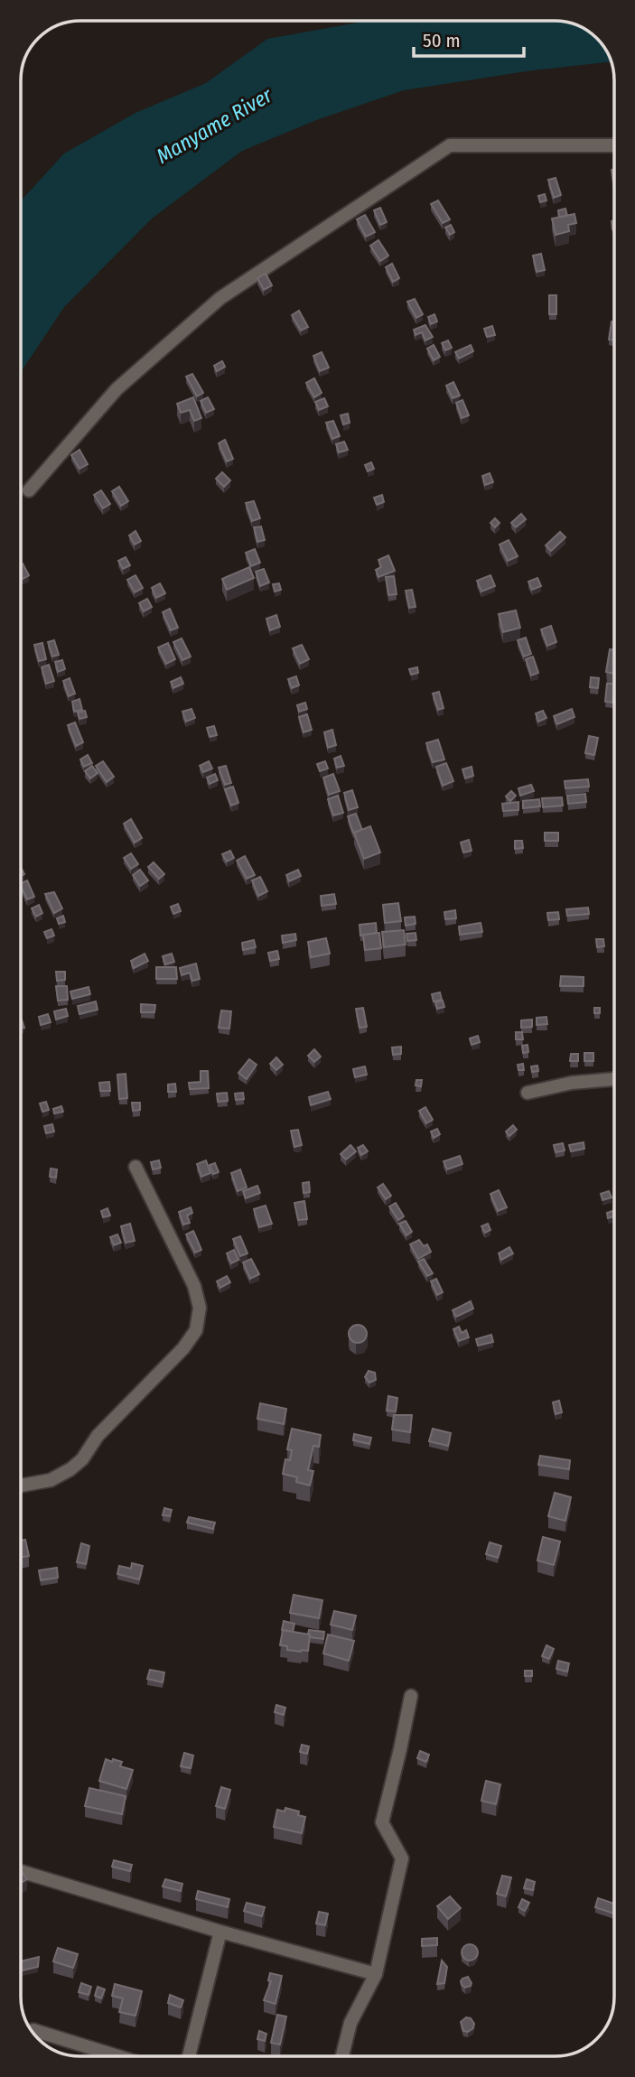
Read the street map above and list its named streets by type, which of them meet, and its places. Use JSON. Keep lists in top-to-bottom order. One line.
{"water":["Manyame River"],"scale_bar":"50 m"}
